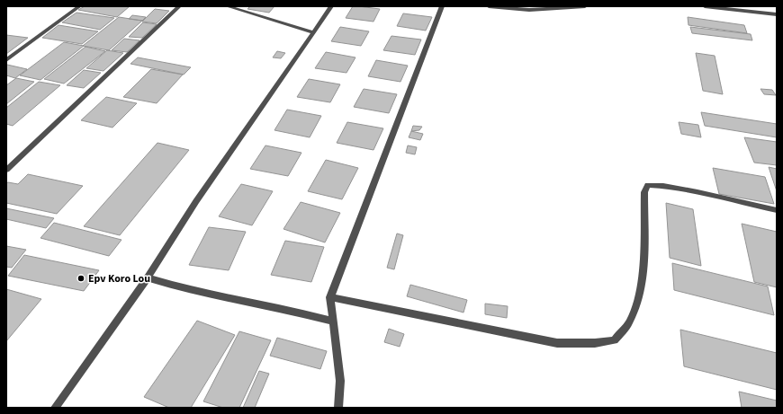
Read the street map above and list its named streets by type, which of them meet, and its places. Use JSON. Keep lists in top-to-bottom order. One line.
{"places":["Epv Koro Lou"]}
